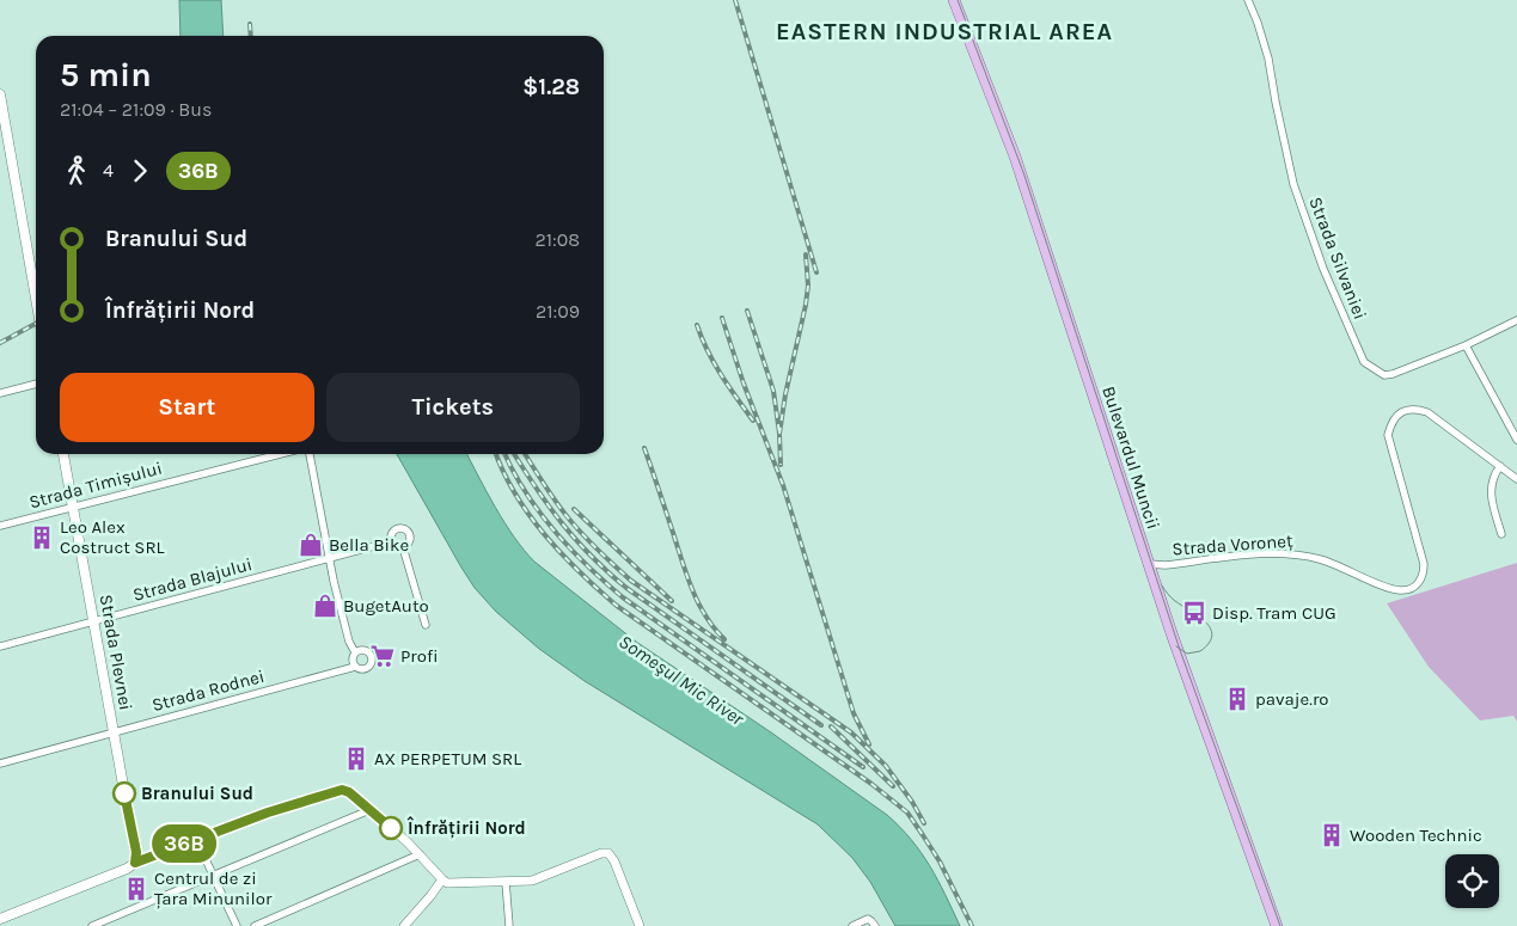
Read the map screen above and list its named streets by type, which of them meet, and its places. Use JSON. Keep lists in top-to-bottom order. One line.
{"streets":{"main road":["Bulevardul Muncii","Strada Plevnei"],"street":["Strada Silvaniei","Strada Timișului","Strada Voroneț","Strada Blajului","Strada Rodnei"]},"crossings":[["Bulevardul Muncii","Strada Voroneț"],["Strada Timișului","Strada Blajului"],["Strada Timișului","Strada Plevnei"],["Strada Timișului","Strada Rodnei"],["Strada Blajului","Strada Plevnei"],["Strada Plevnei","Strada Rodnei"]],"districts":["EASTERN INDUSTRIAL AREA"],"water":["Someşul Mic River"],"places":{"building":["Leo Alex Costruct SRL","pavaje.ro","AX PERPETUM SRL","Wooden Technic","Centrul de zi Țara Minunilor"],"shop":["Bella Bike","BugetAuto"],"bus stop":["Disp. Tram CUG"],"supermarket":["Profi"],"other":["Branului Sud","Înfrățirii Nord"]},"lines":["bus line 36B"],"page":{"on_map":"36B","heading":["5 min","21:04 – 21:09 · Bus","$1.28"],"legs":["4","36B"],"list":[{"name":"Branului Sud","value":"21:08"},{"name":"Înfrățirii Nord","value":"21:09"}],"buttons":["Start","Tickets"]}}
